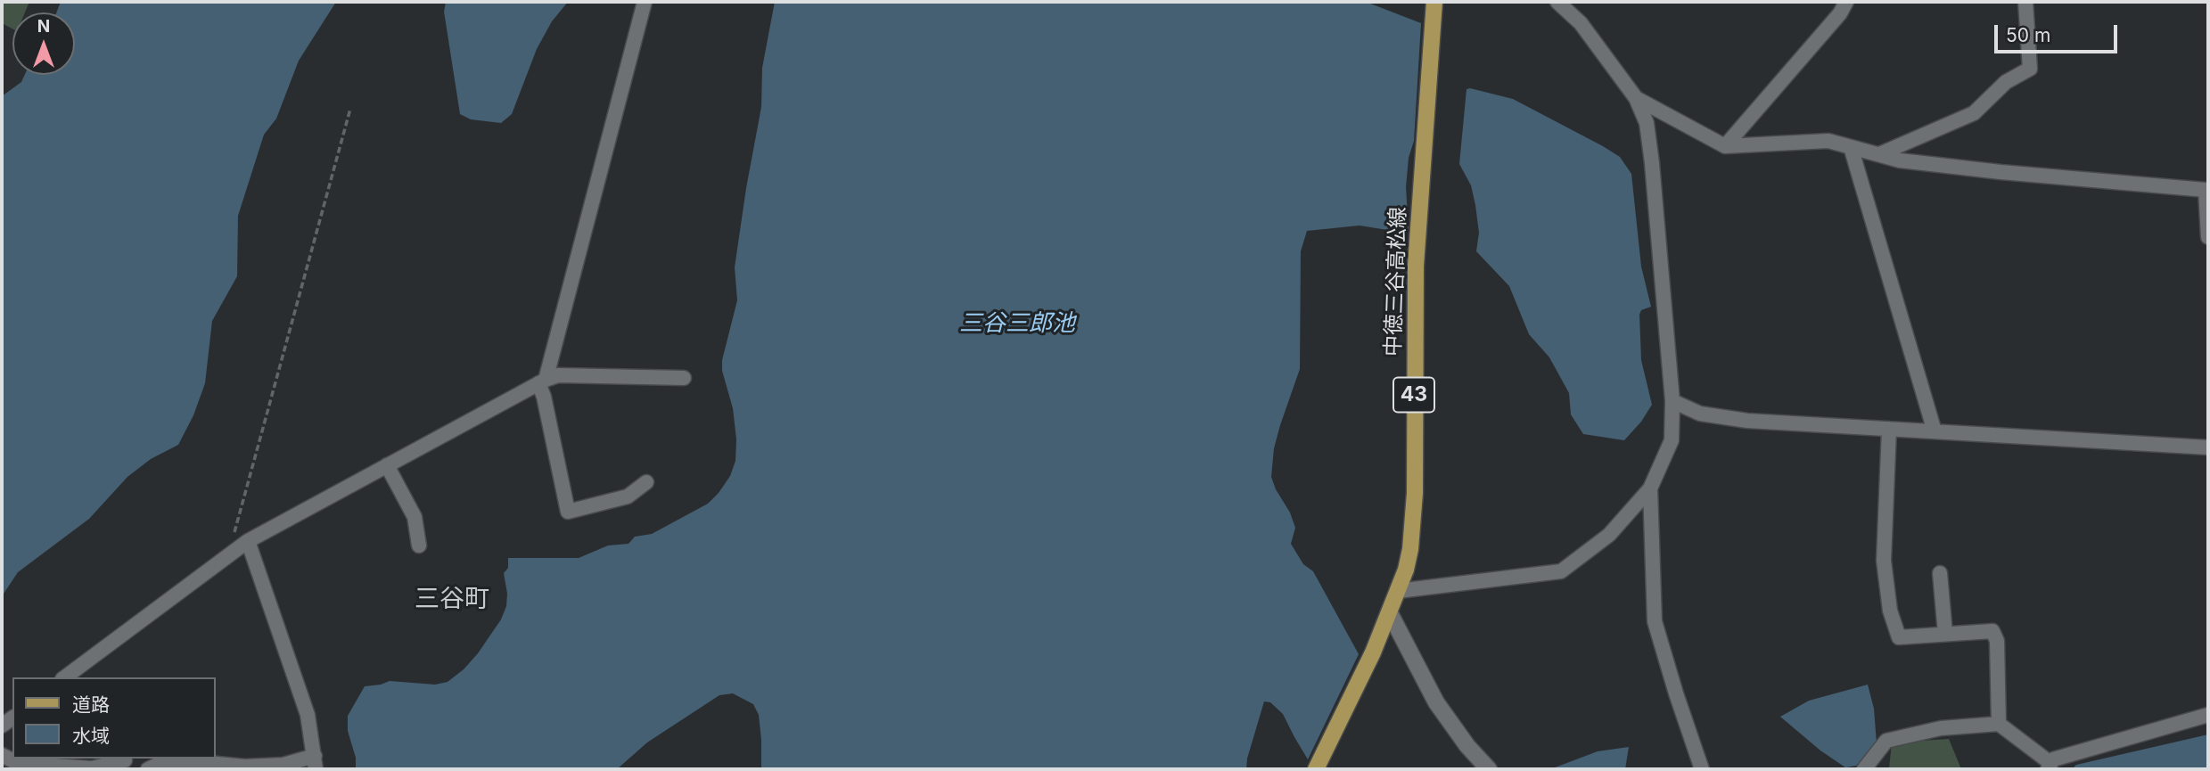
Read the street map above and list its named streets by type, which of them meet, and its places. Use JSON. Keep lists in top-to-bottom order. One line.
{"streets":{"main road":["中徳三谷高松線","43"]},"districts":["三谷町"],"water":["三谷三郎池"],"legend":["道路","水域"],"scale_bar":"50 m","north":"top"}
